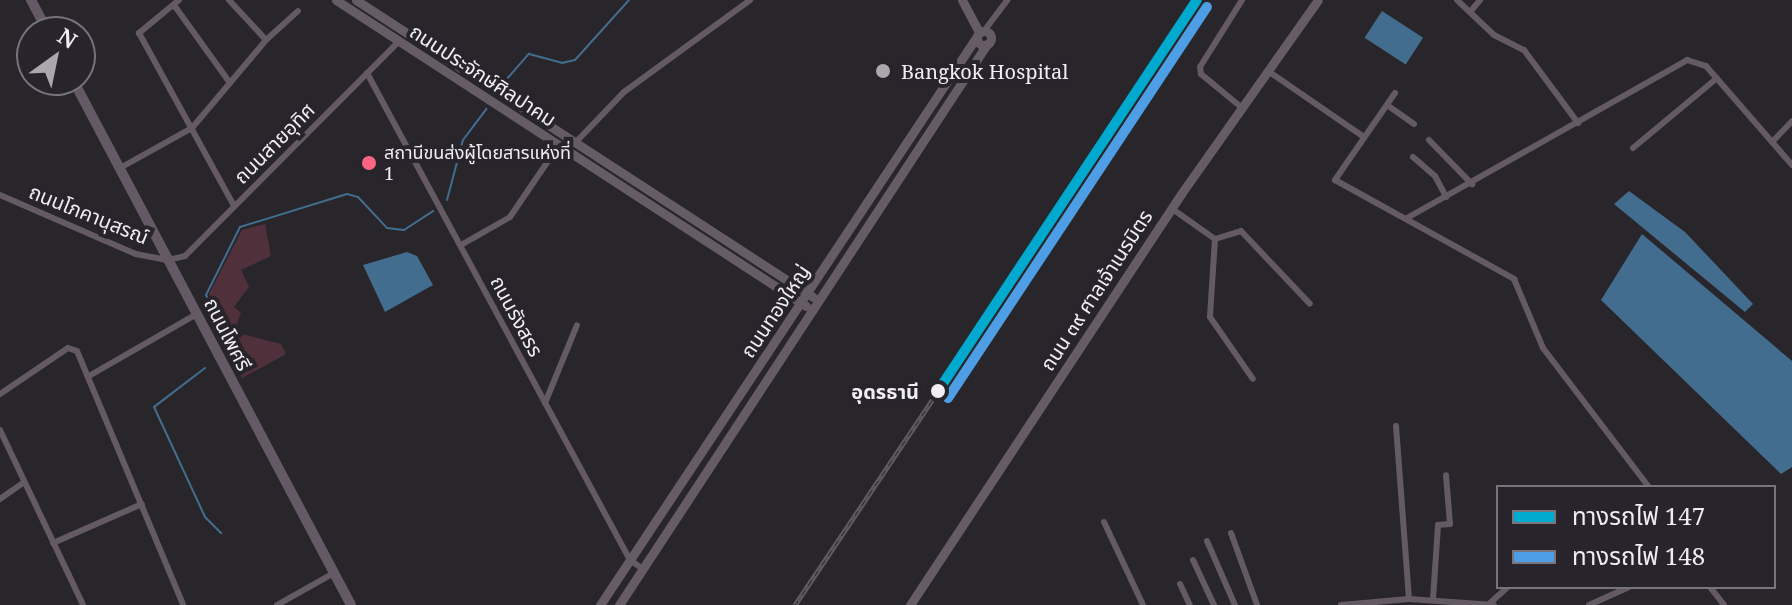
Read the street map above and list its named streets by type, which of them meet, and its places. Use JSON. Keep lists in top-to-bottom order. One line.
{"streets":{"main road":["ถนนโพศรี"],"street":["ถนนประจักษ์ศิลปาคม","ถนนสายอุทิศ","ถนนโภคานุสรณ์","ถนน ๓๙ ศาลเจ้าเนรมิตร","ถนนทองใหญ่","ถนนรังสรร"]},"crossings":[["ถนนประจักษ์ศิลปาคม","ถนนสายอุทิศ"],["ถนนประจักษ์ศิลปาคม","ถนนทองใหญ่"],["ถนนสายอุทิศ","ถนนโภคานุสรณ์"],["ถนนสายอุทิศ","ถนนรังสรร"],["ถนนสายอุทิศ","ถนนโพศรี"],["ถนนโภคานุสรณ์","ถนนโพศรี"],["ถนนทองใหญ่","ถนนรังสรร"]],"places":["Bangkok Hospital","สถานีขนส่งผู้โดยสารแห่งที่ 1","อุดรธานี"],"lines":["rail line 147","rail line 148"],"legend":["ทางรถไฟ 147","ทางรถไฟ 148"],"north":"top right"}
